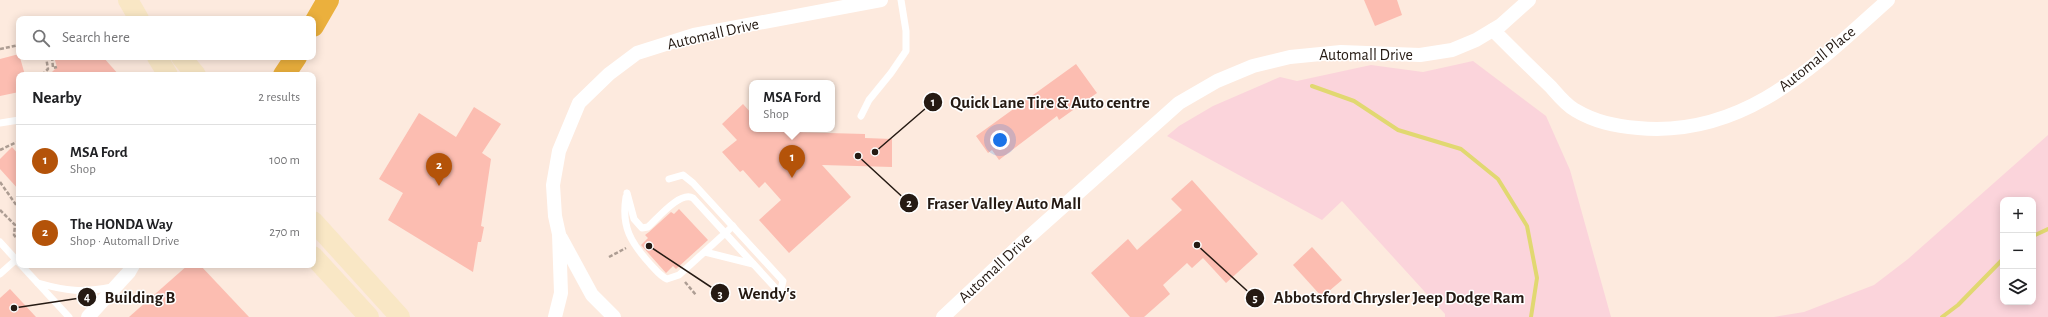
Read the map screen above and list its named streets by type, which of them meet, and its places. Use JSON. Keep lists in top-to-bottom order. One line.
{"streets":{"street":["Automall Drive","Automall Place"]},"crossings":[["Automall Drive","Automall Place"]],"places":["Quick Lane Tire & Auto centre","Fraser Valley Auto Mall","Abbotsford Chrysler Jeep Dodge Ram","Wendy's","Building B"],"page":{"search":"Search here","heading":["Nearby","2 results"],"popup":["MSA Ford","Shop"],"list":[{"mark":"1","name":"MSA Ford","note":"Shop","value":"100 m"},{"mark":"2","name":"The HONDA Way","note":"Shop · Automall Drive","value":"270 m"}],"pins":["1","2"],"map_buttons":["+","−"]}}
